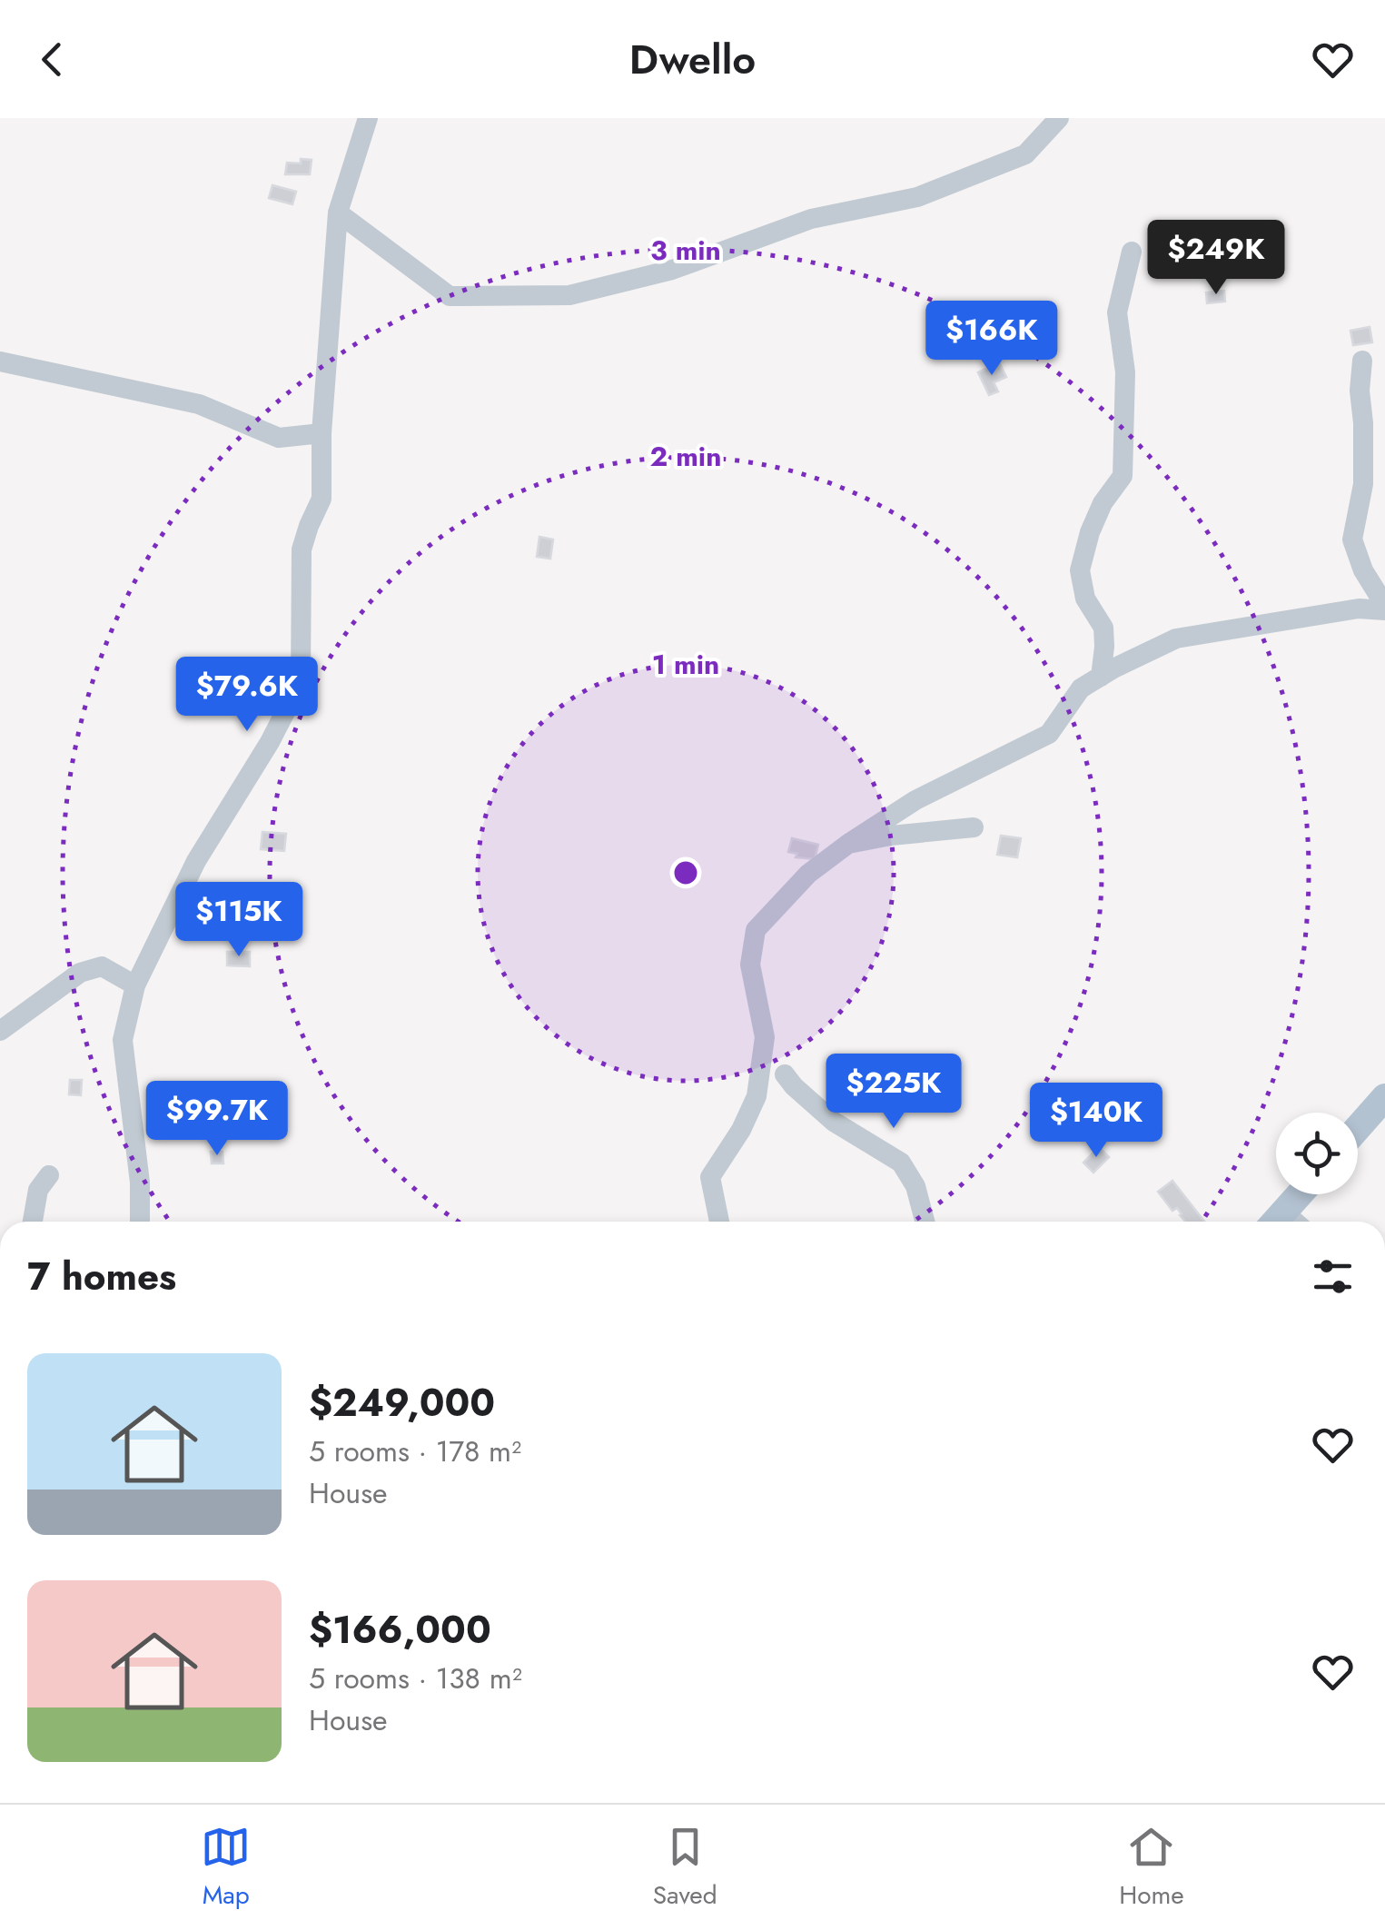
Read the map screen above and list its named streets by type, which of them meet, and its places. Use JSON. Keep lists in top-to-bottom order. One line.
{"page":{"header":"Dwello","price":["$249K","$166K","$79.6K","$115K","$225K","$99.7K","$140K"],"heading":"7 homes","list":[{"name":"$249,000","note":"5 rooms · 178 m² · House"},{"name":"$166,000","note":"5 rooms · 138 m² · House"}],"tabs":["Map","Saved","Home"]},"rings":["3 min","2 min","1 min"]}
